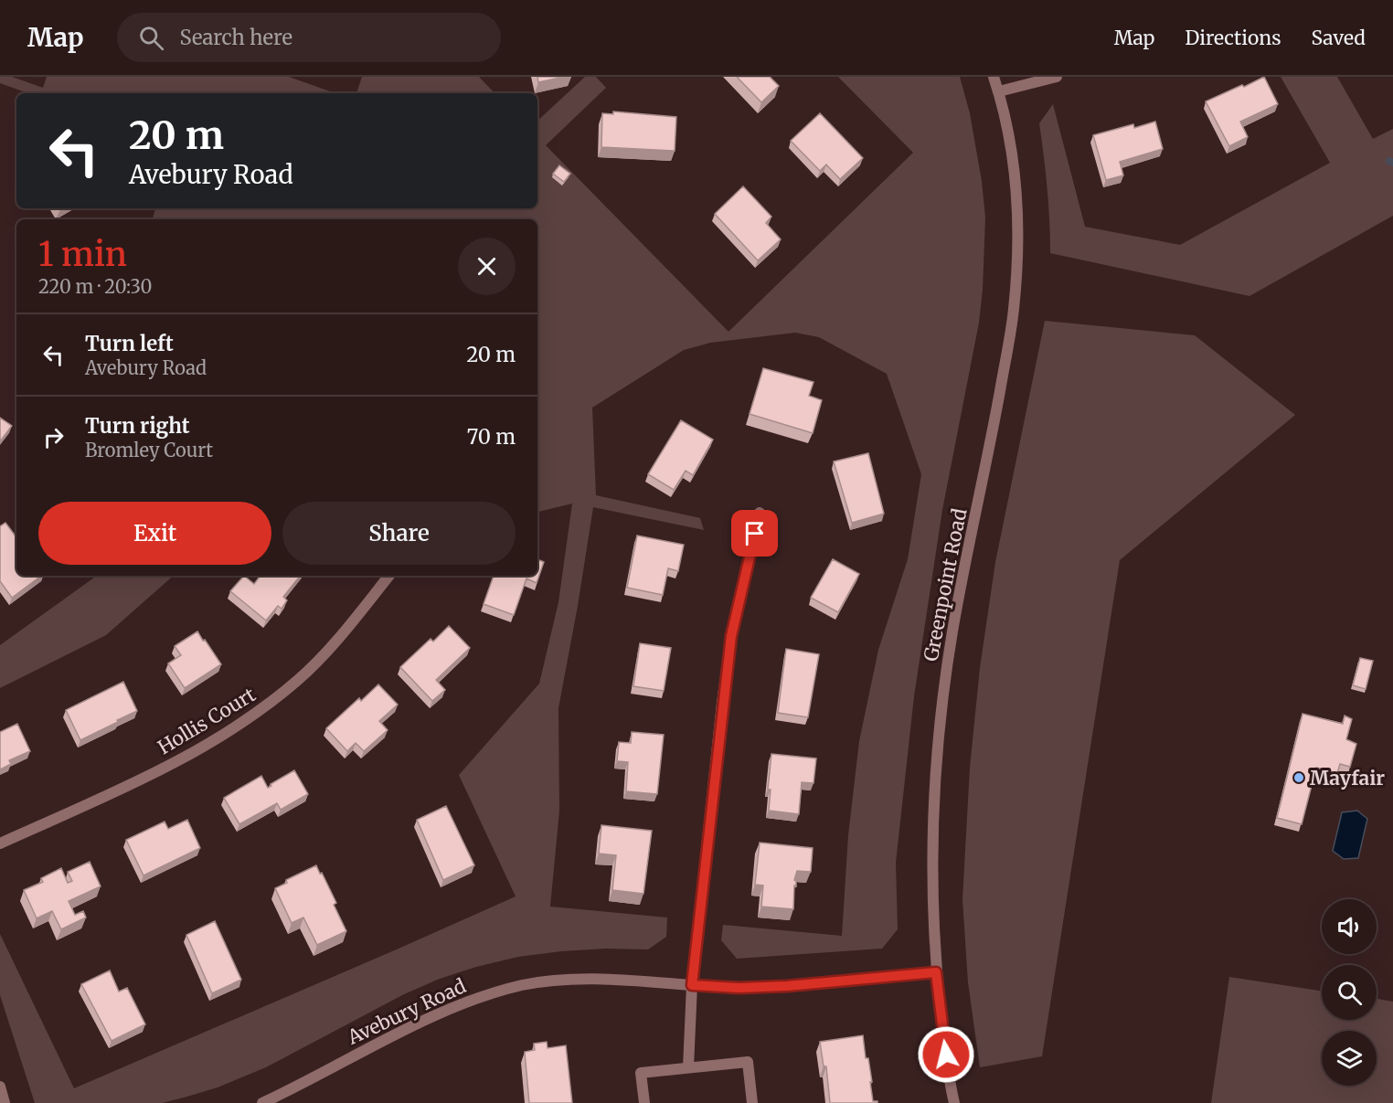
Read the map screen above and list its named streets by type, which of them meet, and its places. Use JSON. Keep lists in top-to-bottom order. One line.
{"streets":{"street":["Greenpoint Road","Hollis Court","Avebury Road"]},"crossings":[["Greenpoint Road","Avebury Road"]],"places":["Mayfair"],"page":{"header":"Map","search":"Search here","nav":["Map","Directions","Saved"],"turn":["20 m","Avebury Road"],"heading":["1 min","220 m · 20:30"],"list":[{"name":"Turn left","note":"Avebury Road","value":"20 m"},{"name":"Turn right","note":"Bromley Court","value":"70 m"}],"buttons":["Exit","Share"]}}
